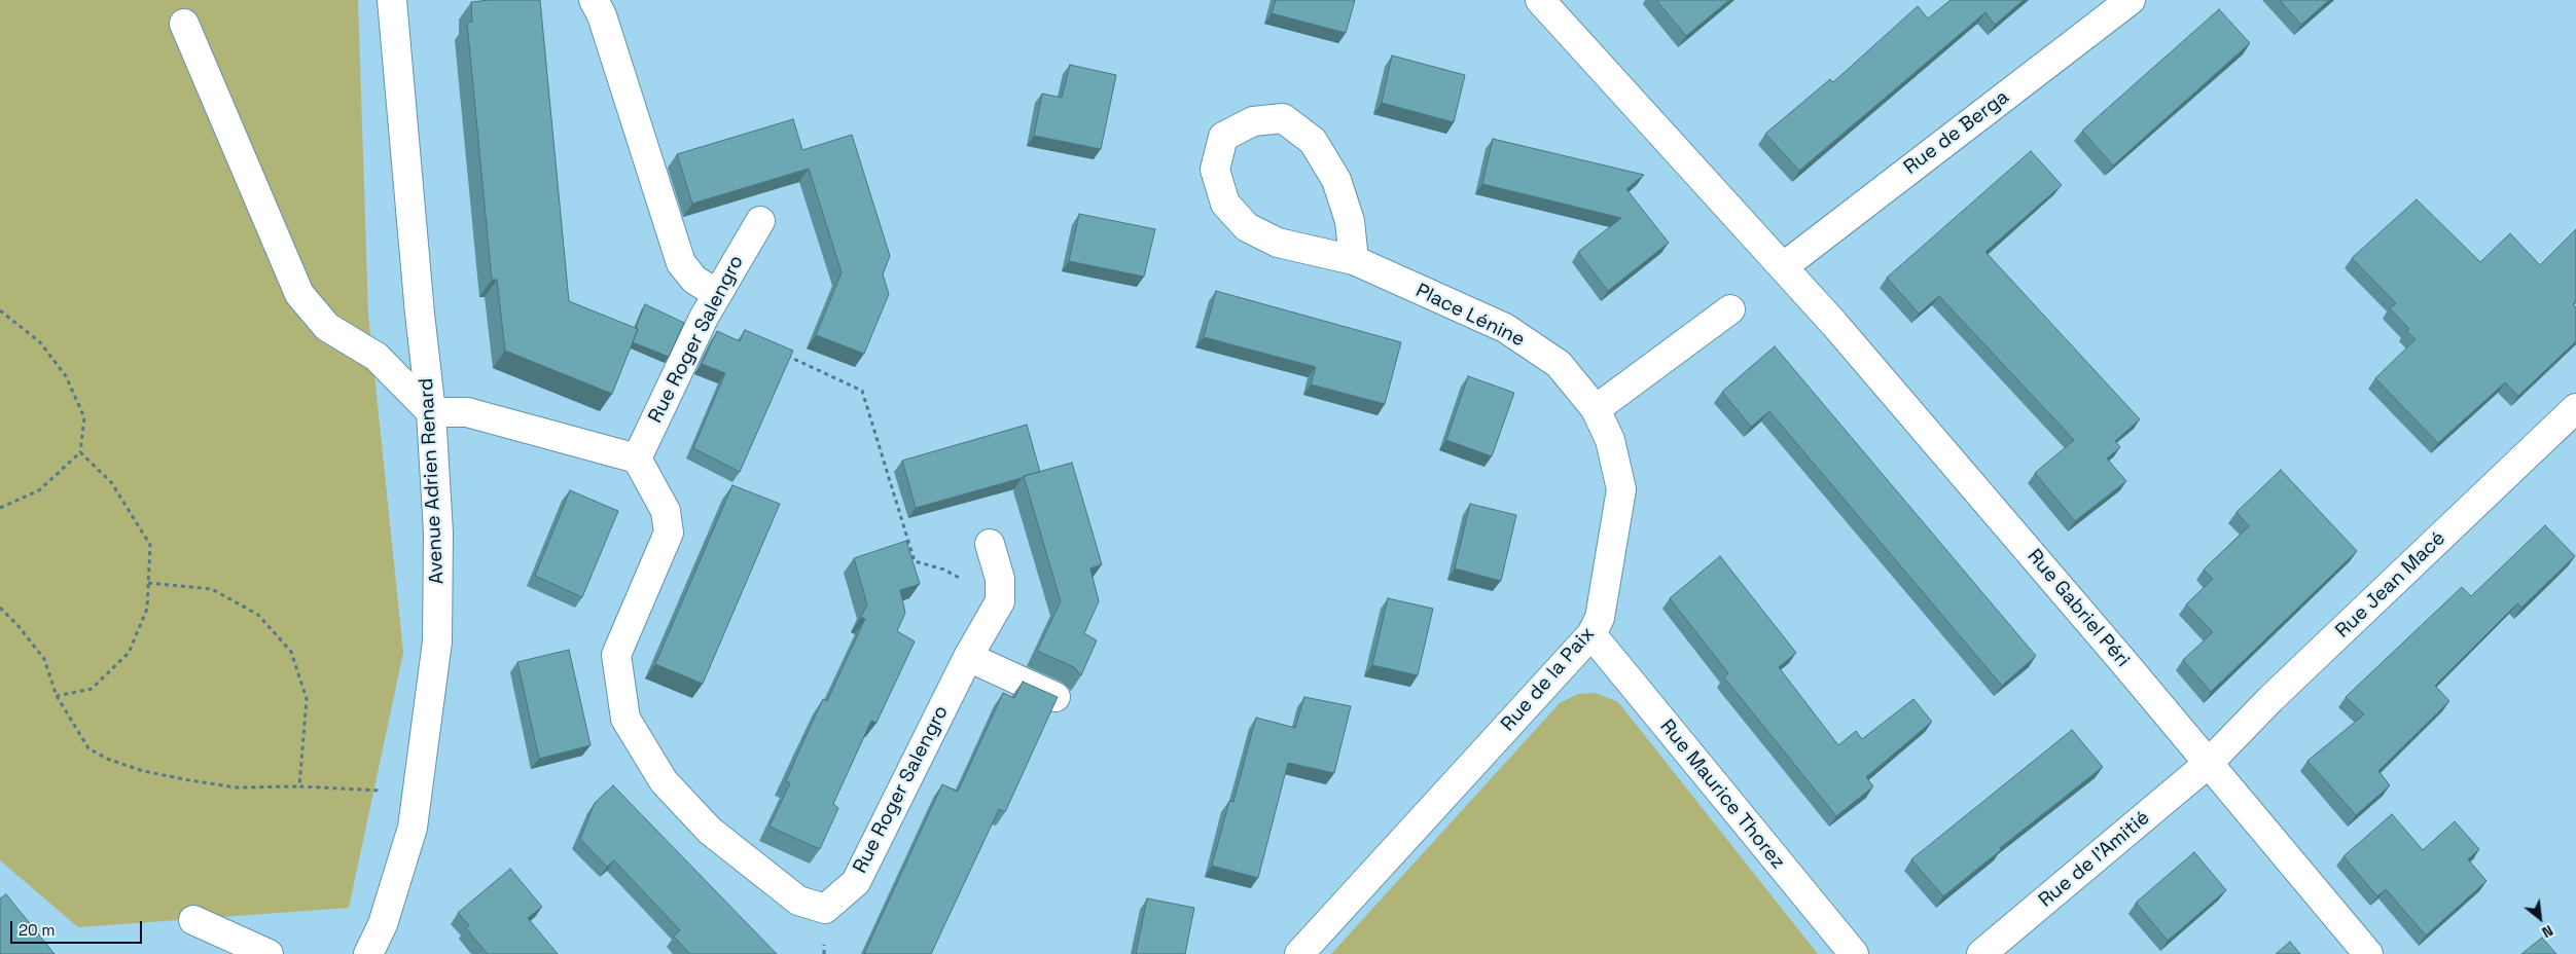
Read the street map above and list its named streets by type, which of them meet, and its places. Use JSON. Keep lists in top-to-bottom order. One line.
{"streets":{"street":["Rue de Berga","Place Lénine","Rue Roger Salengro","Avenue Adrien Renard","Rue Jean Macé","Rue Gabriel Péri","Rue de la Paix","Rue Maurice Thorez","Rue de l'Amitié"]},"crossings":[["Rue de Berga","Rue Gabriel Péri"],["Place Lénine","Rue de la Paix"],["Rue Jean Macé","Rue Gabriel Péri"],["Rue Jean Macé","Rue de l'Amitié"],["Rue Gabriel Péri","Rue de l'Amitié"],["Rue de la Paix","Rue Maurice Thorez"]],"scale_bar":"20 m","north":"bottom right"}
